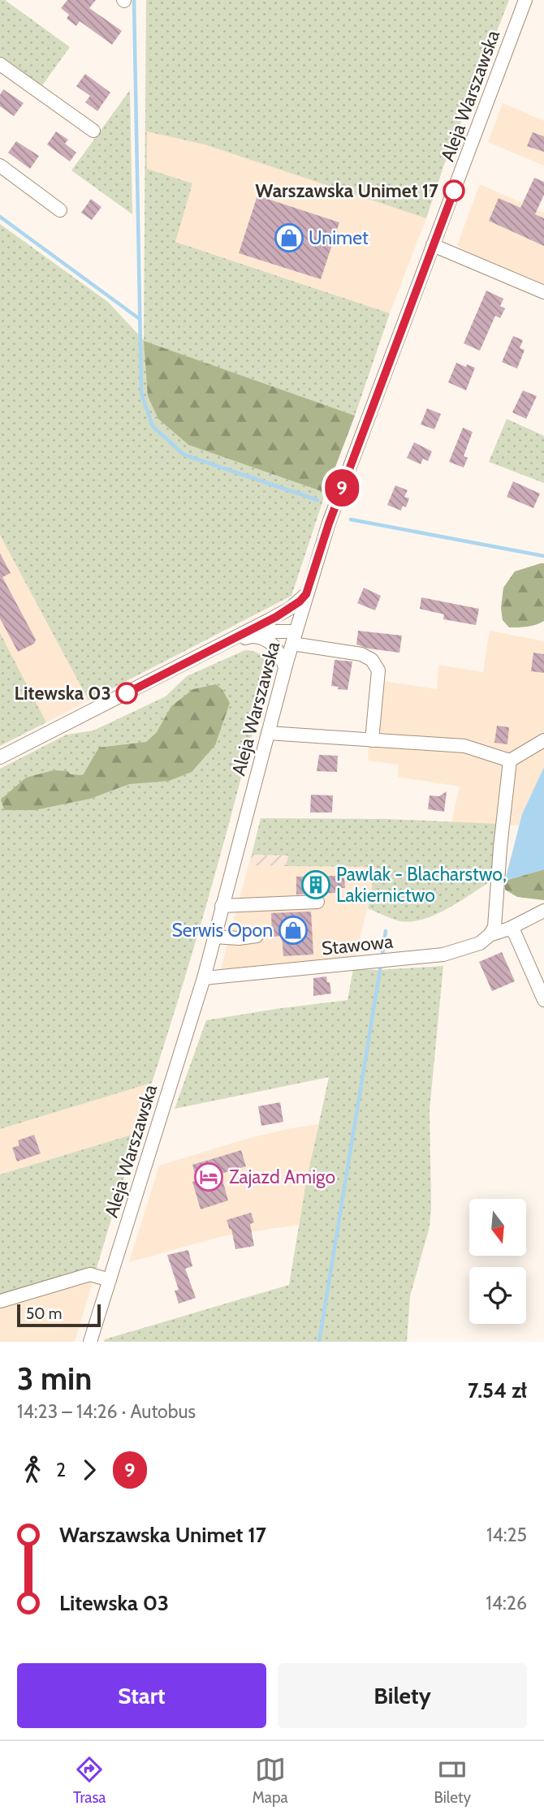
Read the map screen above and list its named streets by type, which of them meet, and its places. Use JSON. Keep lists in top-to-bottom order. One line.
{"streets":{"street":["Aleja Warszawska","Stawowa"]},"crossings":[["Aleja Warszawska","Stawowa"]],"places":{"other":["Warszawska Unimet 17","Litewska 03"],"shop":["Unimet","Serwis Opon"],"building":["Pawlak - Blacharstwo, Lakiernictwo"],"hotel":["Zajazd Amigo"]},"lines":["bus line 9"],"scale_bar":"50 m","north":"bottom","page":{"on_map":"9","scale":"50 m","heading":["3 min","14:23 – 14:26 · Autobus","7.54 zł"],"legs":["2","9"],"list":[{"name":"Warszawska Unimet 17","value":"14:25"},{"name":"Litewska 03","value":"14:26"}],"buttons":["Start","Bilety"],"tabs":["Trasa","Mapa","Bilety"]}}
